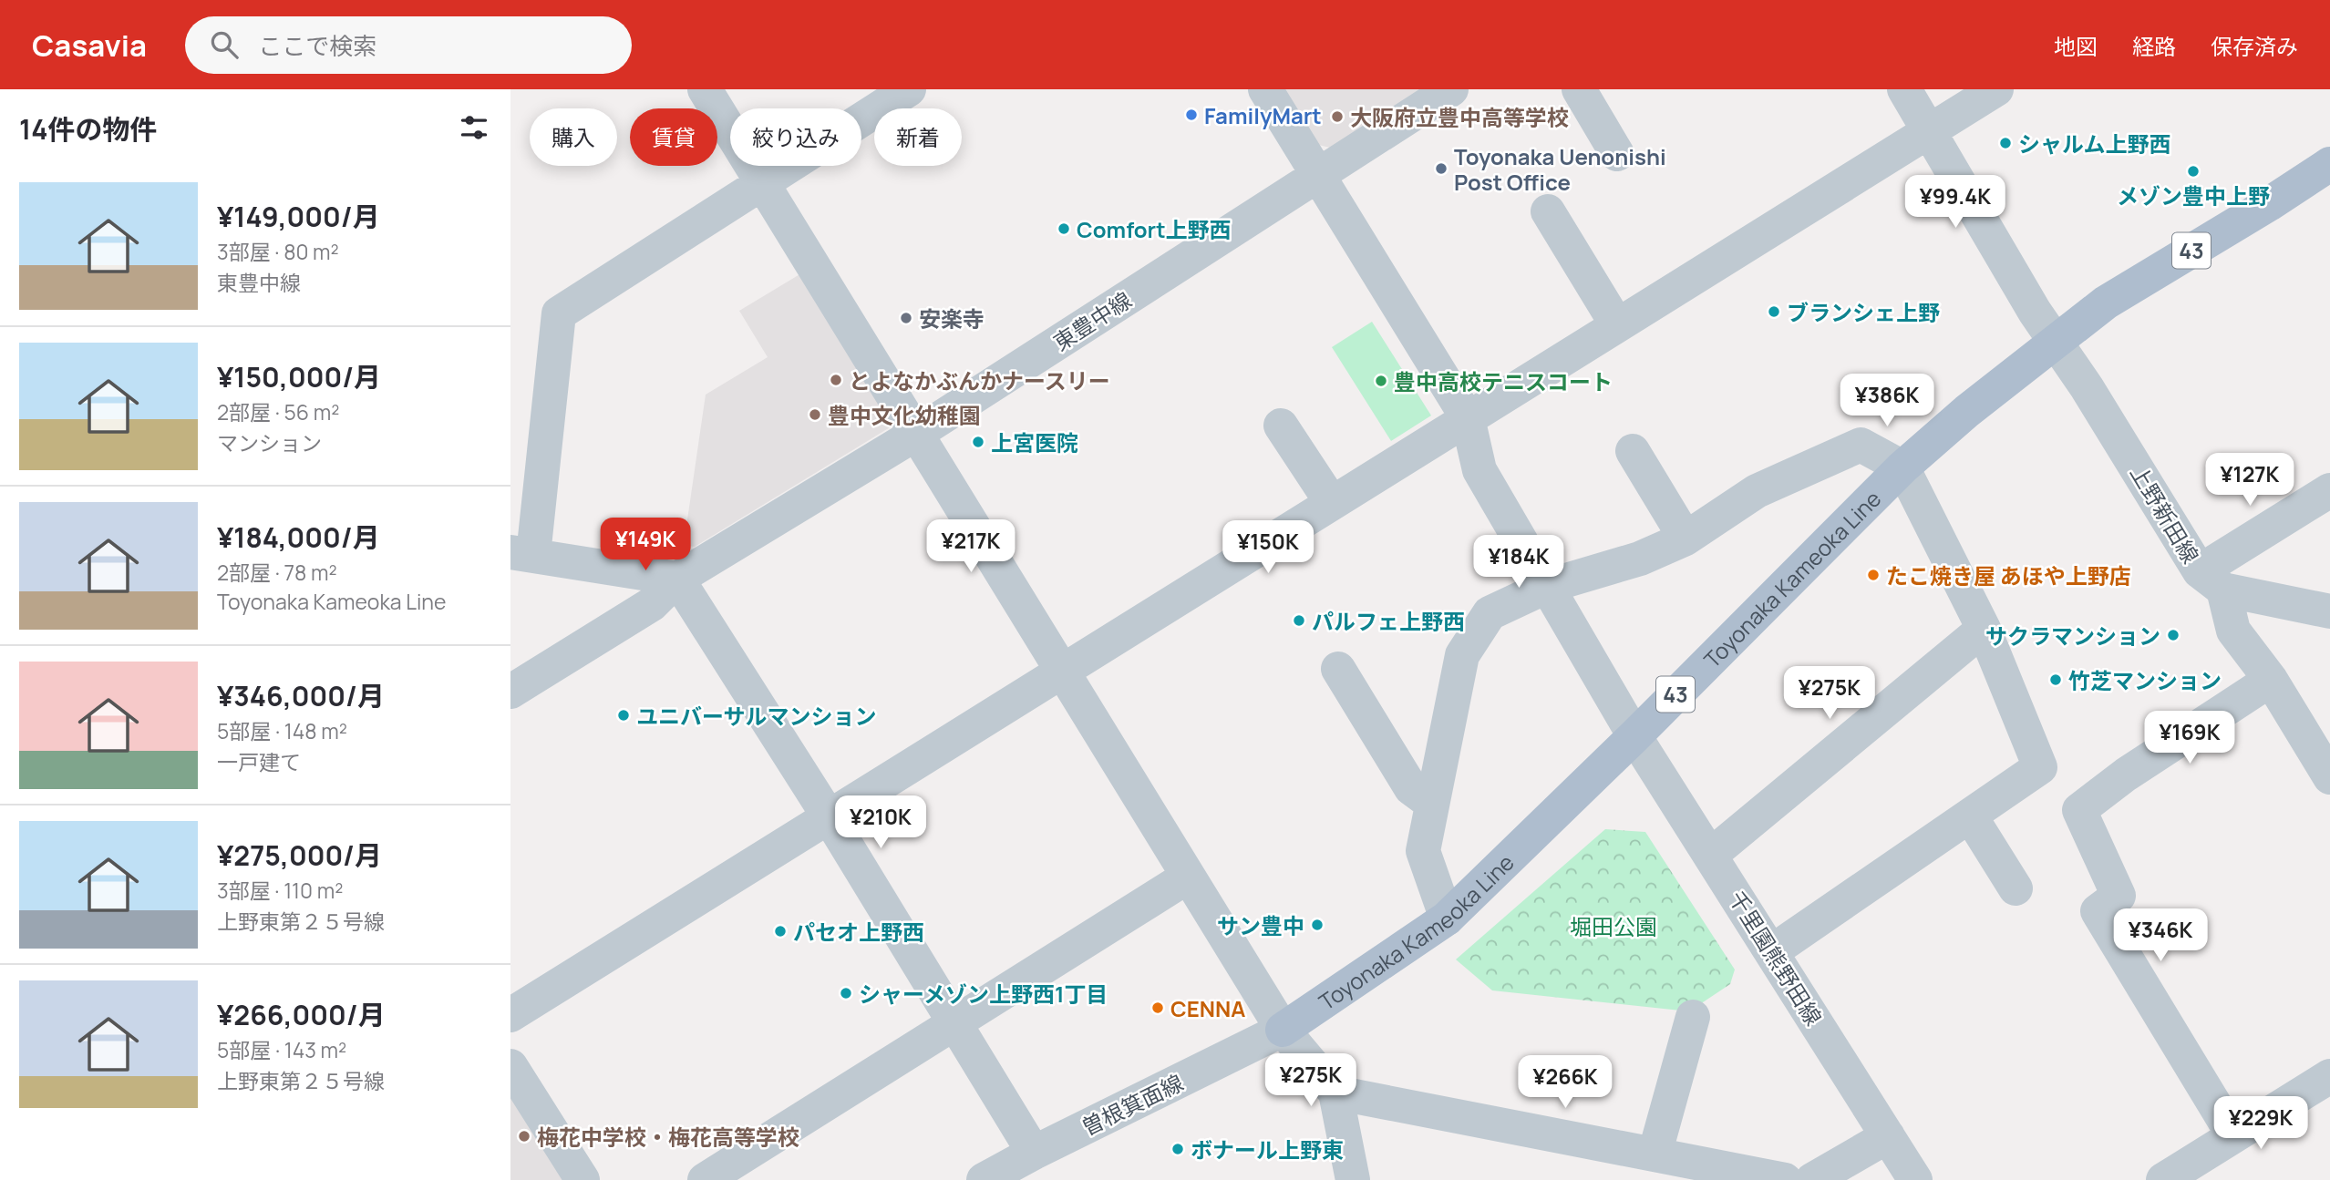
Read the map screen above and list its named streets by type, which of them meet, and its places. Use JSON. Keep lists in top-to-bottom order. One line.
{"streets":{"main road":["43","Toyonaka Kameoka Line"],"street":["東豊中線","上野新田線","千里園熊野田線","曽根箕面線"]},"crossings":[["東豊中線","千里園熊野田線"],["上野新田線","Toyonaka Kameoka Line"],["Toyonaka Kameoka Line","千里園熊野田線"],["Toyonaka Kameoka Line","曽根箕面線"]],"parks":["堀田公園"],"places":["FamilyMart","大阪府立豊中高等学校","シャルム上野西","Toyonaka Uenonishi Post Office","メゾン豊中上野","Comfort上野西","ブランシェ上野","安楽寺","とよなかぶんかナースリー","豊中高校テニスコート","豊中文化幼稚園","上宮医院","たこ焼き屋 あほや上野店","パルフェ上野西","サクラマンション","竹芝マンション","ユニバーサルマンション","サン豊中","パセオ上野西","シャーメゾン上野西1丁目","CENNA","梅花中学校・梅花高等学校","ボナール上野東"],"page":{"header":"Casavia","search":"ここで検索","nav":["地図","経路","保存済み"],"heading":"14件の物件","chip":["購入","賃貸","絞り込み","新着"],"list":[{"name":"¥149,000/月","note":"3部屋 · 80 m² · 東豊中線"},{"name":"¥150,000/月","note":"2部屋 · 56 m² · マンション"},{"name":"¥184,000/月","note":"2部屋 · 78 m² · Toyonaka Kameoka Line"},{"name":"¥346,000/月","note":"5部屋 · 148 m² · 一戸建て"},{"name":"¥275,000/月","note":"3部屋 · 110 m² · 上野東第２５号線"},{"name":"¥266,000/月","note":"5部屋 · 143 m² · 上野東第２５号線"}],"price":["¥99.4K","¥386K","¥127K","¥149K","¥217K","¥150K","¥184K","¥275K","¥169K","¥210K","¥346K","¥275K","¥266K","¥229K"]}}
